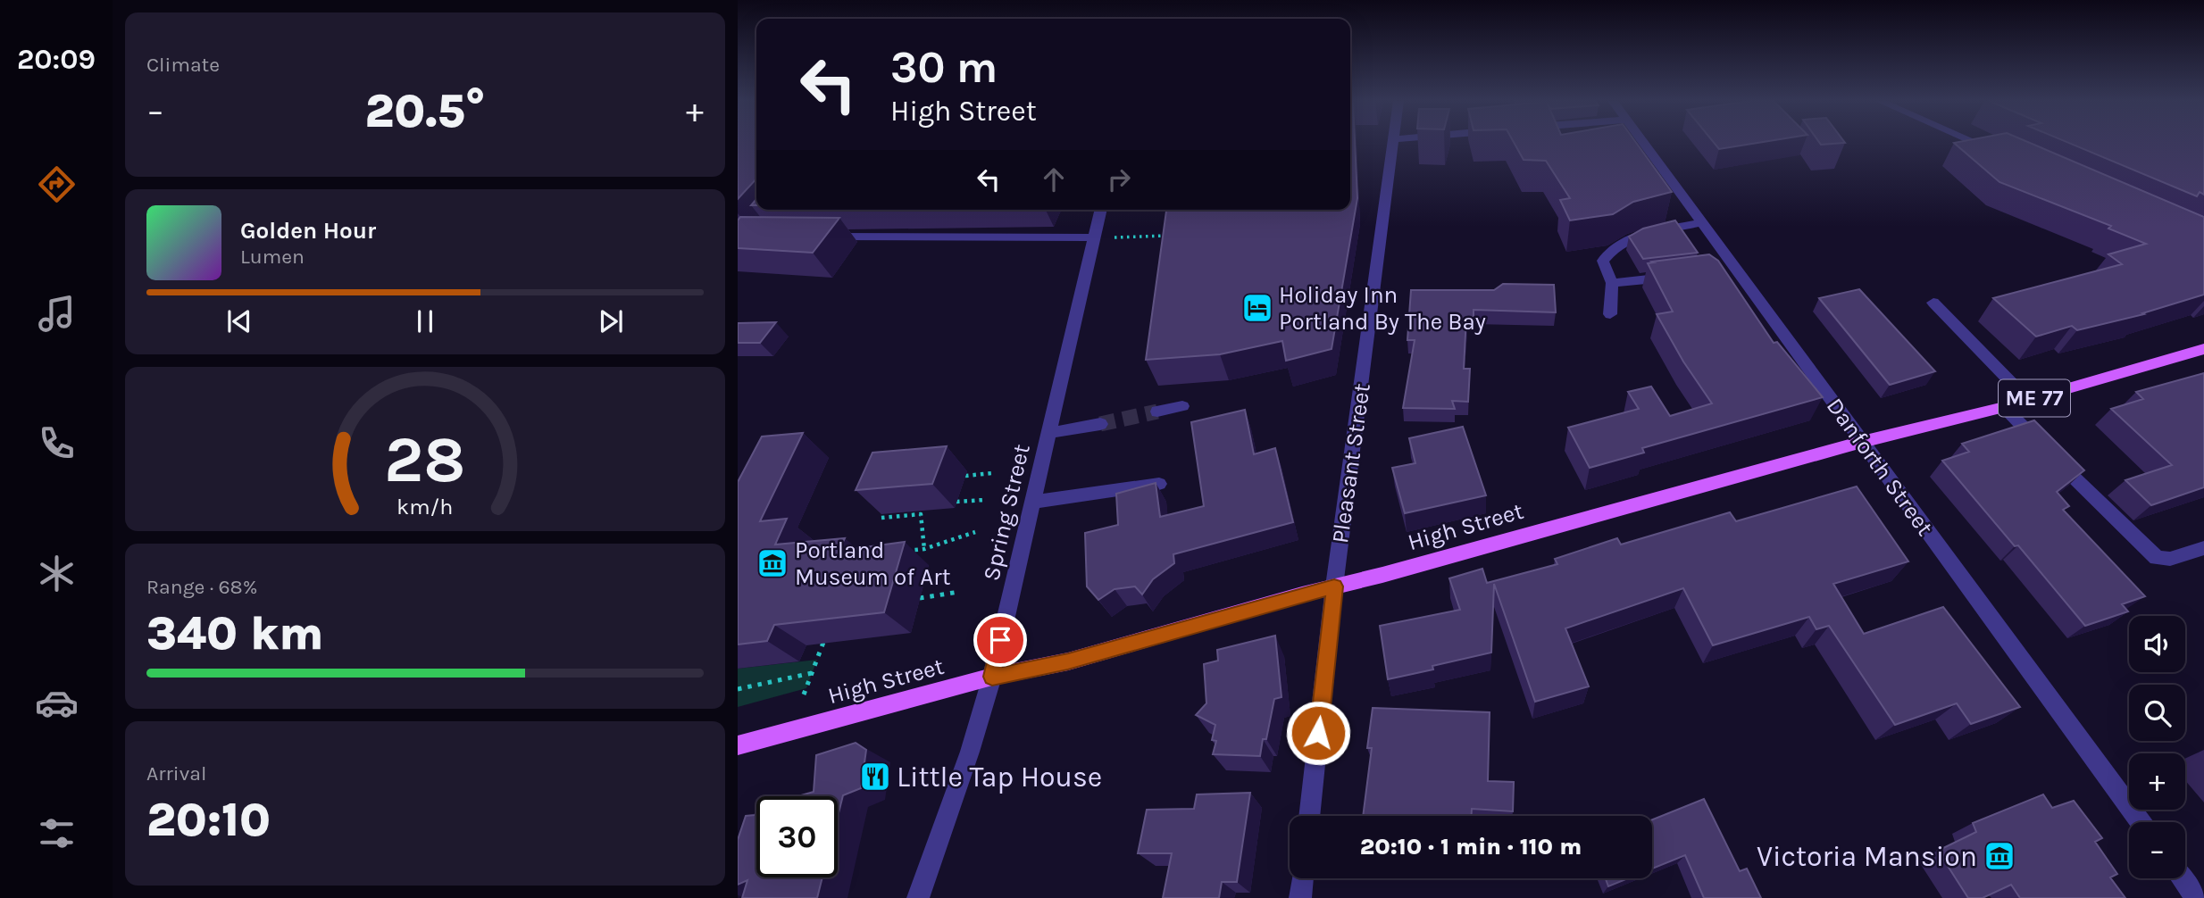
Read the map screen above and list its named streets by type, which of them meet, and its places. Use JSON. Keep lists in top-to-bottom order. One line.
{"streets":{"main road":["ME 77","High Street"],"street":["Pleasant Street","Danforth Street","Spring Street"]},"crossings":[["Pleasant Street","High Street"],["Danforth Street","High Street"],["Spring Street","High Street"]],"places":{"hotel":["Holiday Inn Portland By The Bay"],"museum":["Portland Museum of Art","Victoria Mansion"],"restaurant":["Little Tap House"]},"page":{"tabs":"20:09","tile":["Climate",["Range · 68%","340 km"],["Arrival","20:10"]],"turn":["30 m","High Street"],"heat":["−","20.5°","+"],"song":["Golden Hour","Lumen"],"map_buttons":["+","−"],"limit":"30","trip":"20:10 · 1 min · 110 m","gauge":["28","km/h"]}}
